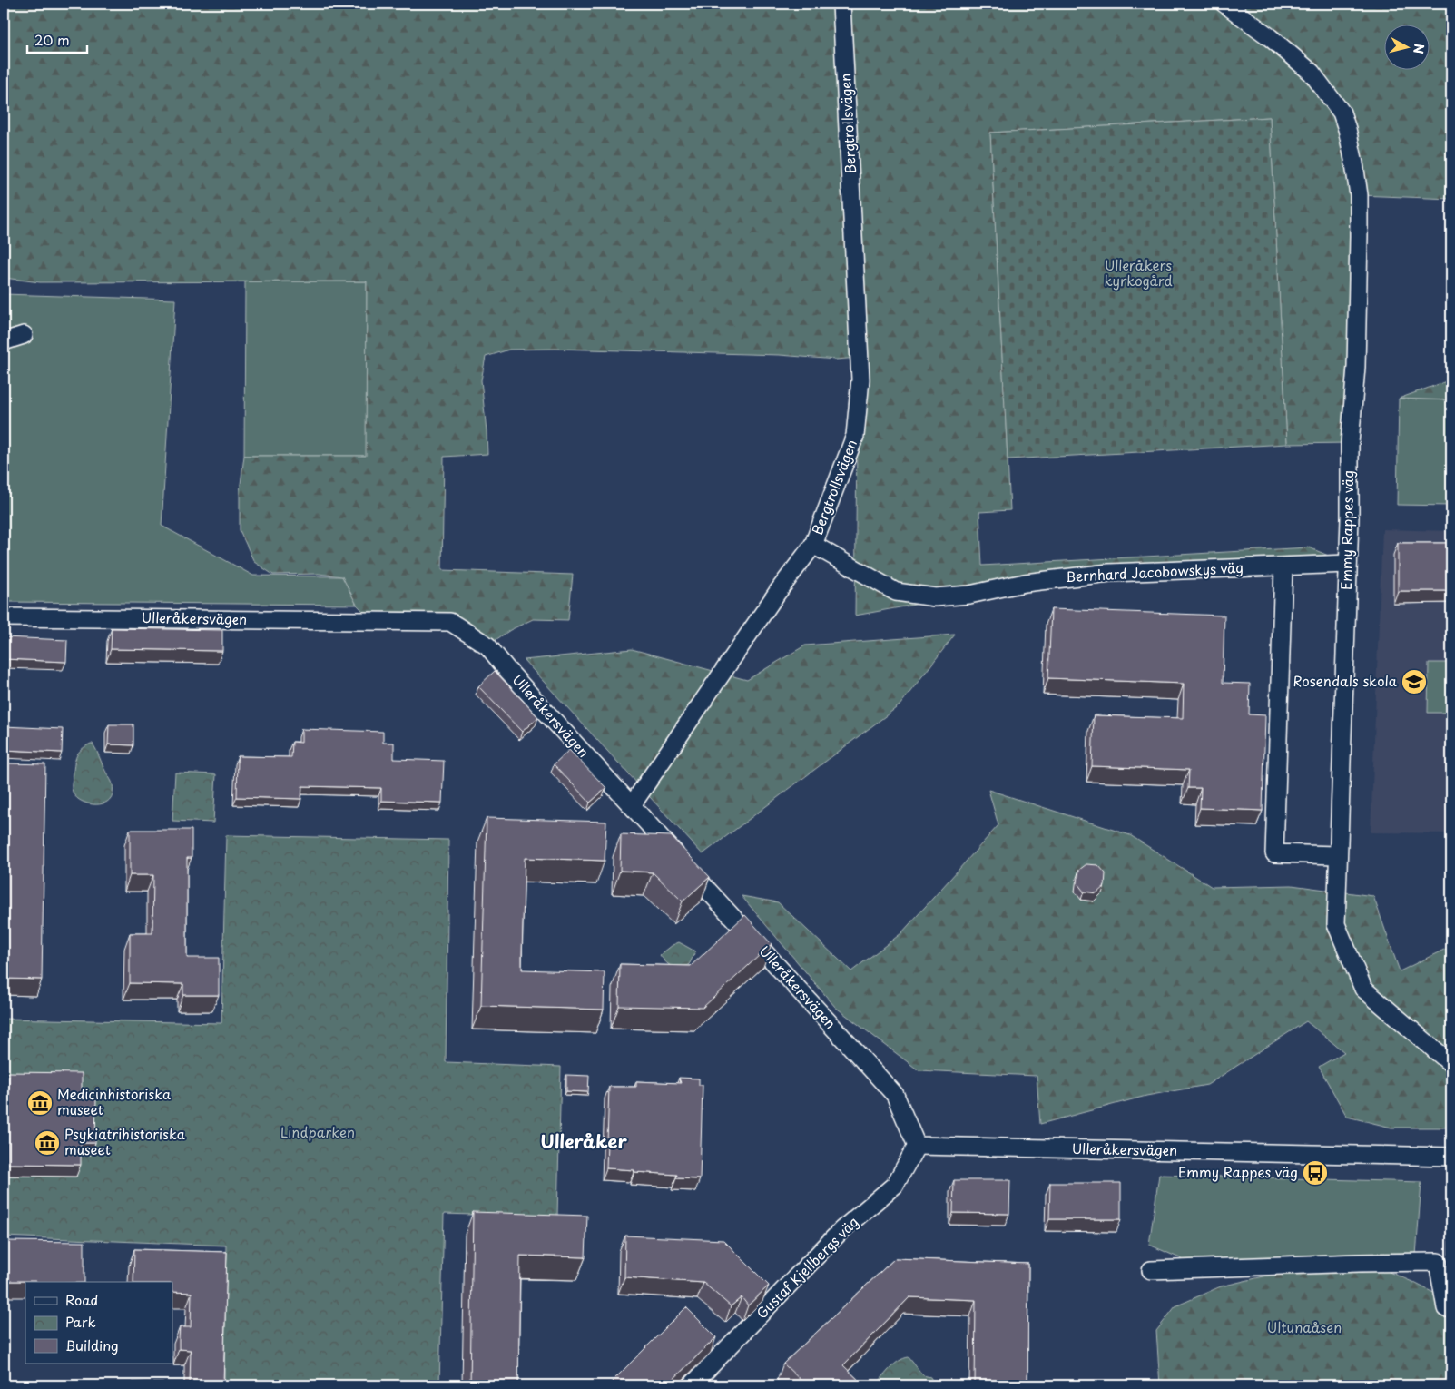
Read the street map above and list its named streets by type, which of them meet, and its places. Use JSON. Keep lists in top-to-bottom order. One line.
{"streets":{"street":["Bergtrollsvägen","Emmy Rappes väg","Bernhard Jacobowskys väg","Ulleråkersvägen","Gustaf Kjellbergs väg"]},"crossings":[["Bergtrollsvägen","Bernhard Jacobowskys väg"],["Bergtrollsvägen","Ulleråkersvägen"],["Emmy Rappes väg","Bernhard Jacobowskys väg"],["Ulleråkersvägen","Gustaf Kjellbergs väg"]],"districts":["Ulleråker"],"parks":["Ulleråkers kyrkogård","Lindparken","Ultunaåsen"],"places":{"school or university":["Rosendals skola"],"museum":["Medicinhistoriska museet","Psykiatrihistoriska museet"],"bus stop":["Emmy Rappes väg"]},"legend":["Road","Park","Building"],"scale_bar":"20 m","north":"right"}
